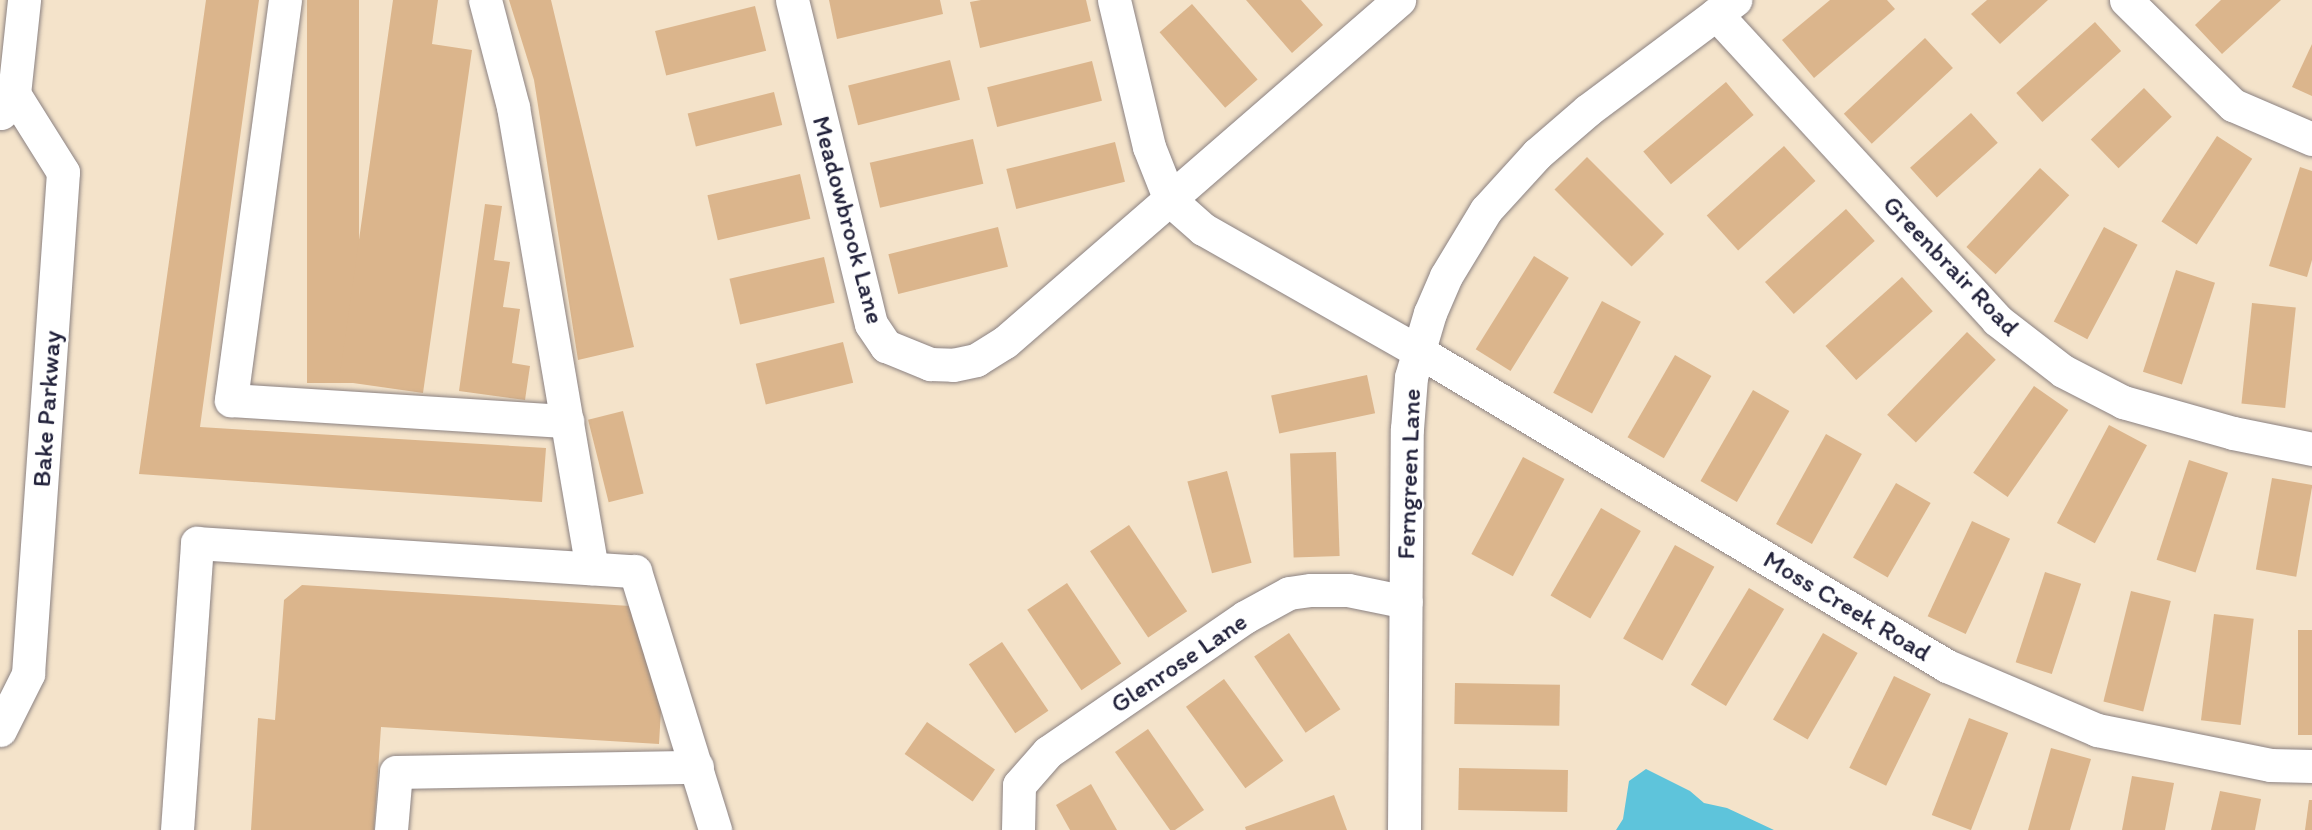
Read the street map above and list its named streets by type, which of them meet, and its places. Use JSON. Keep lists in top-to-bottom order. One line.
{"streets":{"street":["Meadowbrook Lane","Greenbrair Road","Bake Parkway","Ferngreen Lane","Moss Creek Road","Glenrose Lane"]},"crossings":[["Greenbrair Road","Ferngreen Lane"],["Ferngreen Lane","Moss Creek Road"],["Ferngreen Lane","Glenrose Lane"]]}
